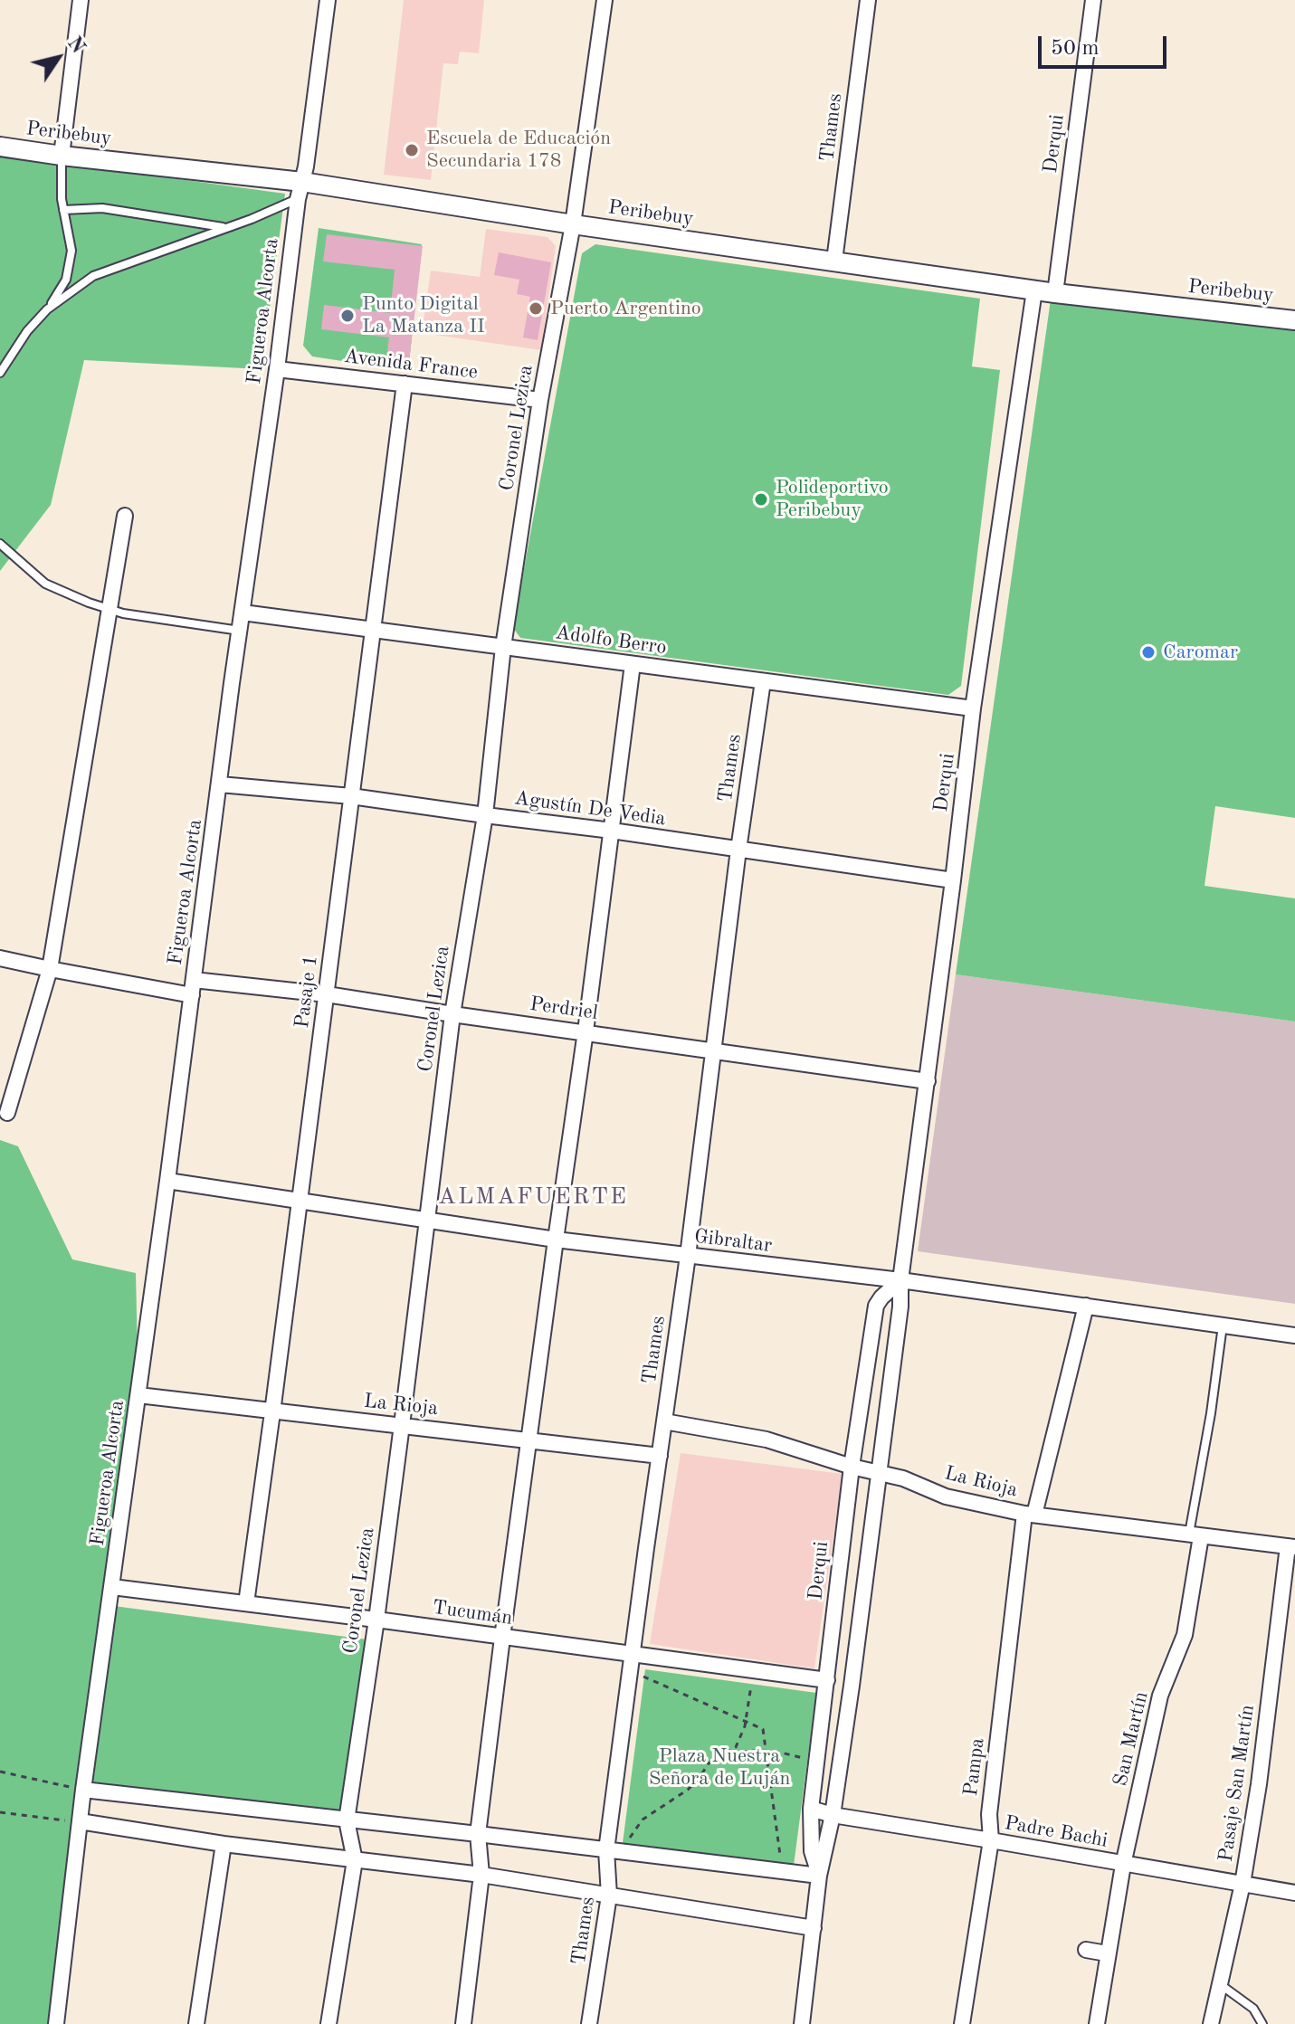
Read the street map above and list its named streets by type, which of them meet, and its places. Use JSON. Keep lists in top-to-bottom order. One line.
{"streets":{"street":["Thames","Peribebuy","Derqui","Figueroa Alcorta","Avenida France","Coronel Lezica","Adolfo Berro","Agustín De Vedia","Pasaje 1","Perdriel","Gibraltar","La Rioja","Tucumán","San Martín","Pampa","Pasaje San Martín","Padre Bachi"]},"crossings":[["Thames","Peribebuy"],["Thames","Adolfo Berro"],["Thames","Agustín De Vedia"],["Thames","Perdriel"],["Thames","Gibraltar"],["Thames","La Rioja"],["Thames","Tucumán"],["Peribebuy","Derqui"],["Peribebuy","Figueroa Alcorta"],["Peribebuy","Coronel Lezica"],["Derqui","Adolfo Berro"],["Derqui","Agustín De Vedia"],["Derqui","Perdriel"],["Derqui","Gibraltar"],["Derqui","La Rioja"],["Derqui","Tucumán"],["Derqui","Padre Bachi"],["Figueroa Alcorta","Avenida France"],["Figueroa Alcorta","Adolfo Berro"],["Figueroa Alcorta","Agustín De Vedia"],["Figueroa Alcorta","Perdriel"],["Figueroa Alcorta","Gibraltar"],["Figueroa Alcorta","La Rioja"],["Figueroa Alcorta","Tucumán"],["Avenida France","Coronel Lezica"],["Avenida France","Pasaje 1"],["Coronel Lezica","Adolfo Berro"],["Coronel Lezica","Agustín De Vedia"],["Coronel Lezica","Perdriel"],["Coronel Lezica","Gibraltar"],["Coronel Lezica","La Rioja"],["Coronel Lezica","Tucumán"],["Adolfo Berro","Pasaje 1"],["Agustín De Vedia","Pasaje 1"],["Pasaje 1","Perdriel"],["Pasaje 1","Gibraltar"],["Pasaje 1","La Rioja"],["Pasaje 1","Tucumán"],["Gibraltar","Pampa"],["La Rioja","San Martín"],["La Rioja","Pampa"],["La Rioja","Pasaje San Martín"],["San Martín","Padre Bachi"],["Pampa","Padre Bachi"],["Pasaje San Martín","Padre Bachi"]],"districts":["ALMAFUERTE"],"parks":["Plaza Nuestra Señora de Luján"],"places":["Escuela de Educación Secundaria 178","Puerto Argentino","Punto Digital La Matanza II","Polideportivo Peribebuy","Caromar"],"scale_bar":"50 m","north":"top right"}
